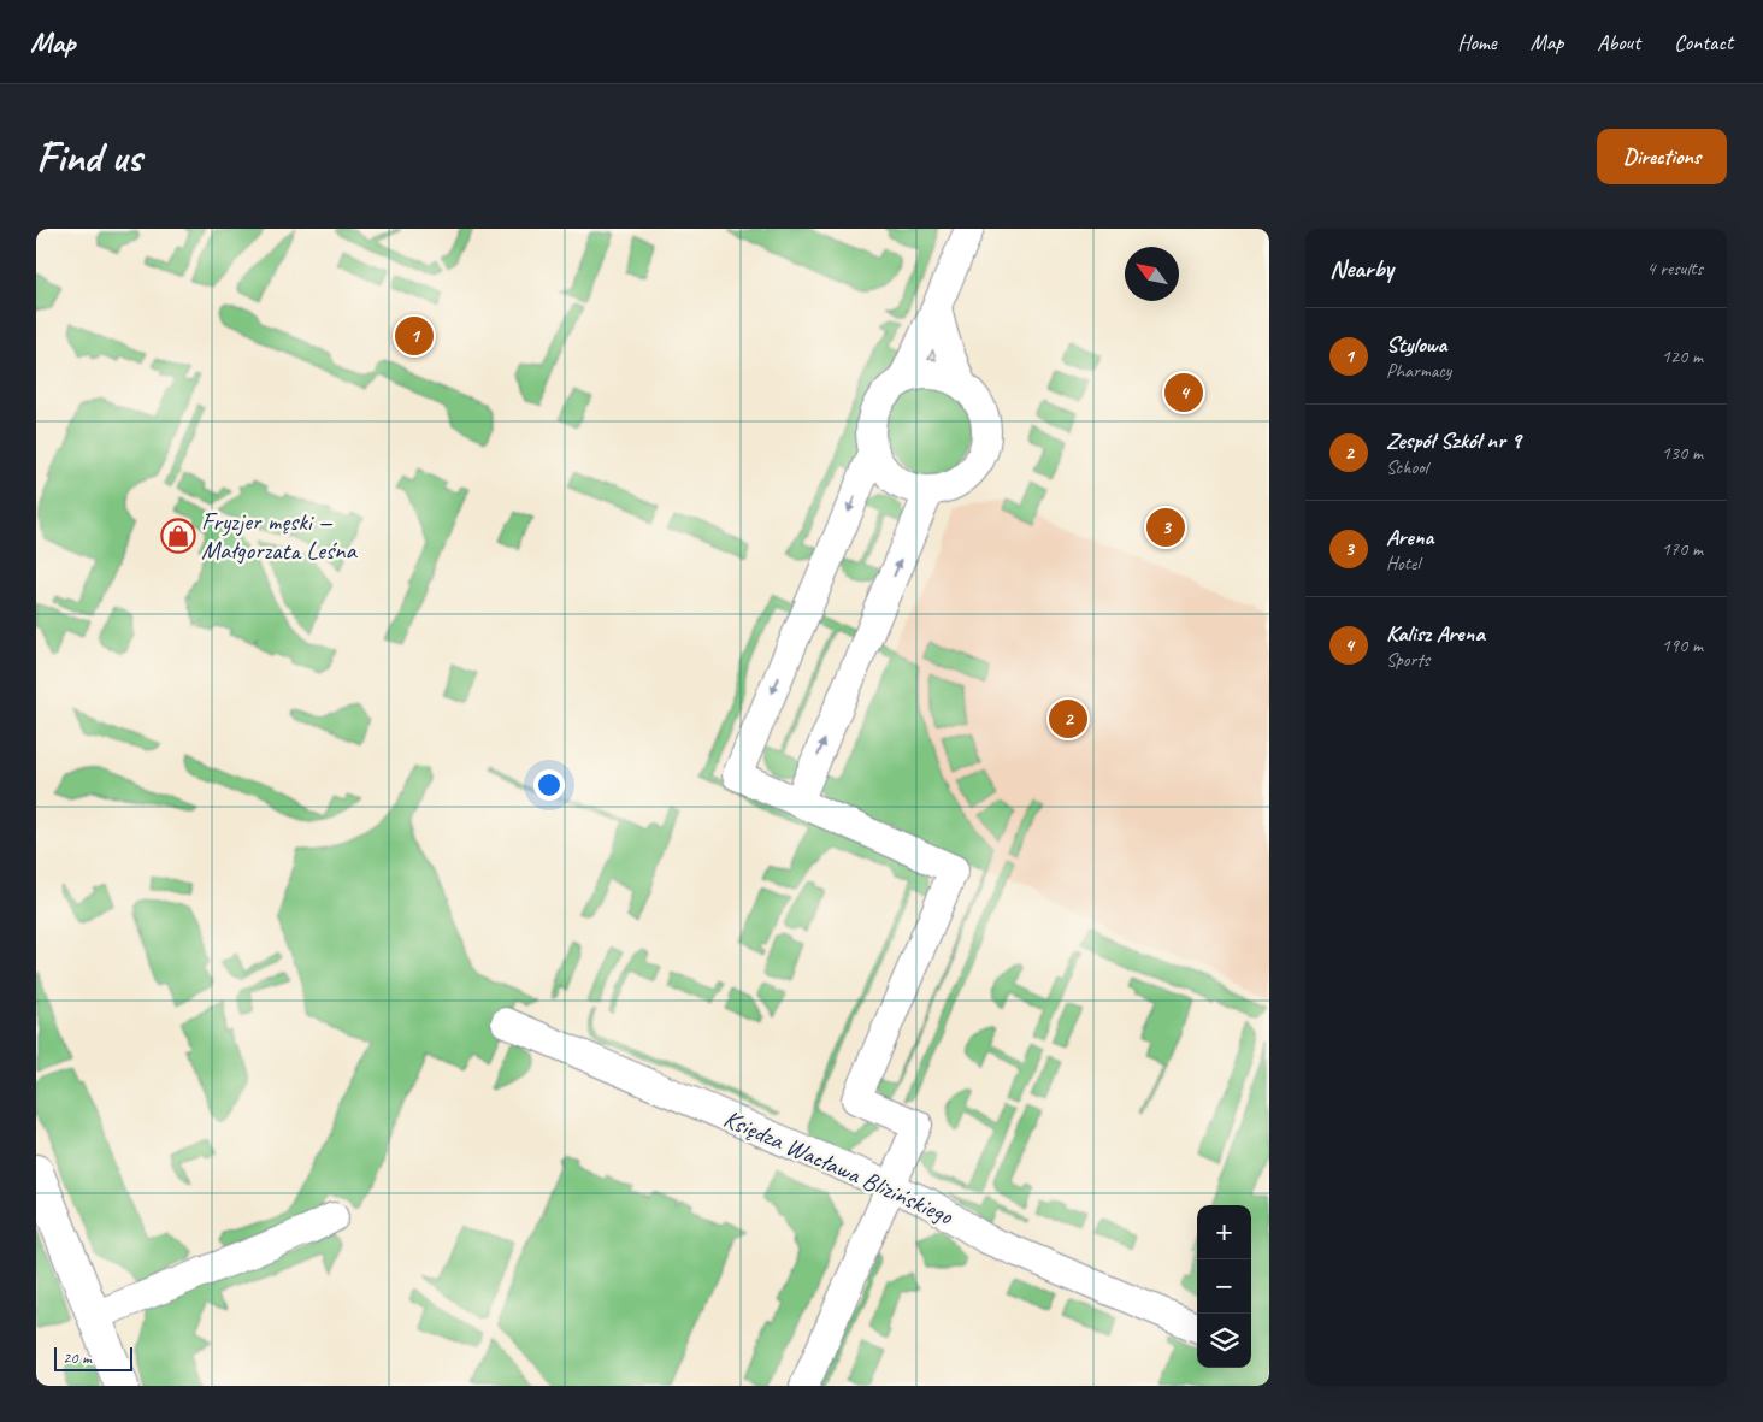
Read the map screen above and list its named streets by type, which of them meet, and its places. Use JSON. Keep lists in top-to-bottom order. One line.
{"streets":{"street":["Księdza Wacława Blizińskiego"]},"places":{"shop":["Fryzjer męski — Małgorzata Leśna"]},"scale_bar":"20 m","north":"top left","page":{"header":"Map","nav":["Home","Map","About","Contact"],"buttons":"Directions","title":"Find us","heading":["Nearby","4 results"],"list":[{"mark":"1","name":"Stylowa","note":"Pharmacy","value":"120 m"},{"mark":"2","name":"Zespół Szkół nr 9","note":"School","value":"130 m"},{"mark":"3","name":"Arena","note":"Hotel","value":"170 m"},{"mark":"4","name":"Kalisz Arena","note":"Sports","value":"190 m"}],"pins":["1","4","3","2"],"map_buttons":["+","−"],"scale":"20 m"}}
